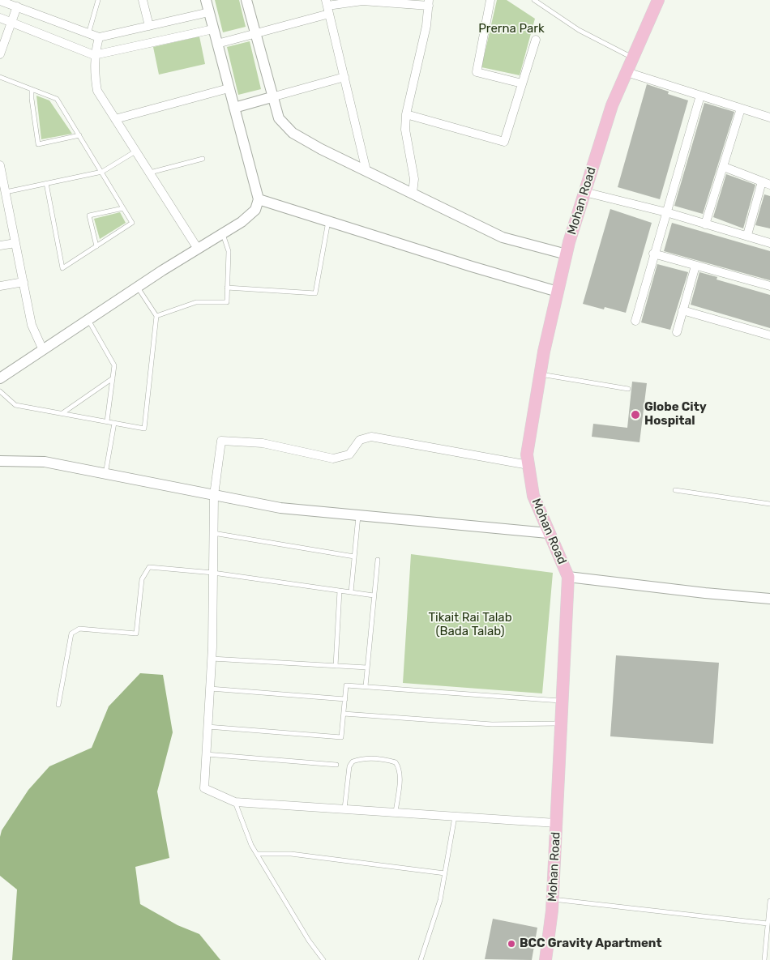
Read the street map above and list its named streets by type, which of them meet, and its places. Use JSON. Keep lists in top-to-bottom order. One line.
{"streets":{"main road":["Mohan Road"]},"parks":["Prerna Park","Tikait Rai Talab (Bada Talab)"],"places":["Globe City Hospital","BCC Gravity Apartment"]}
